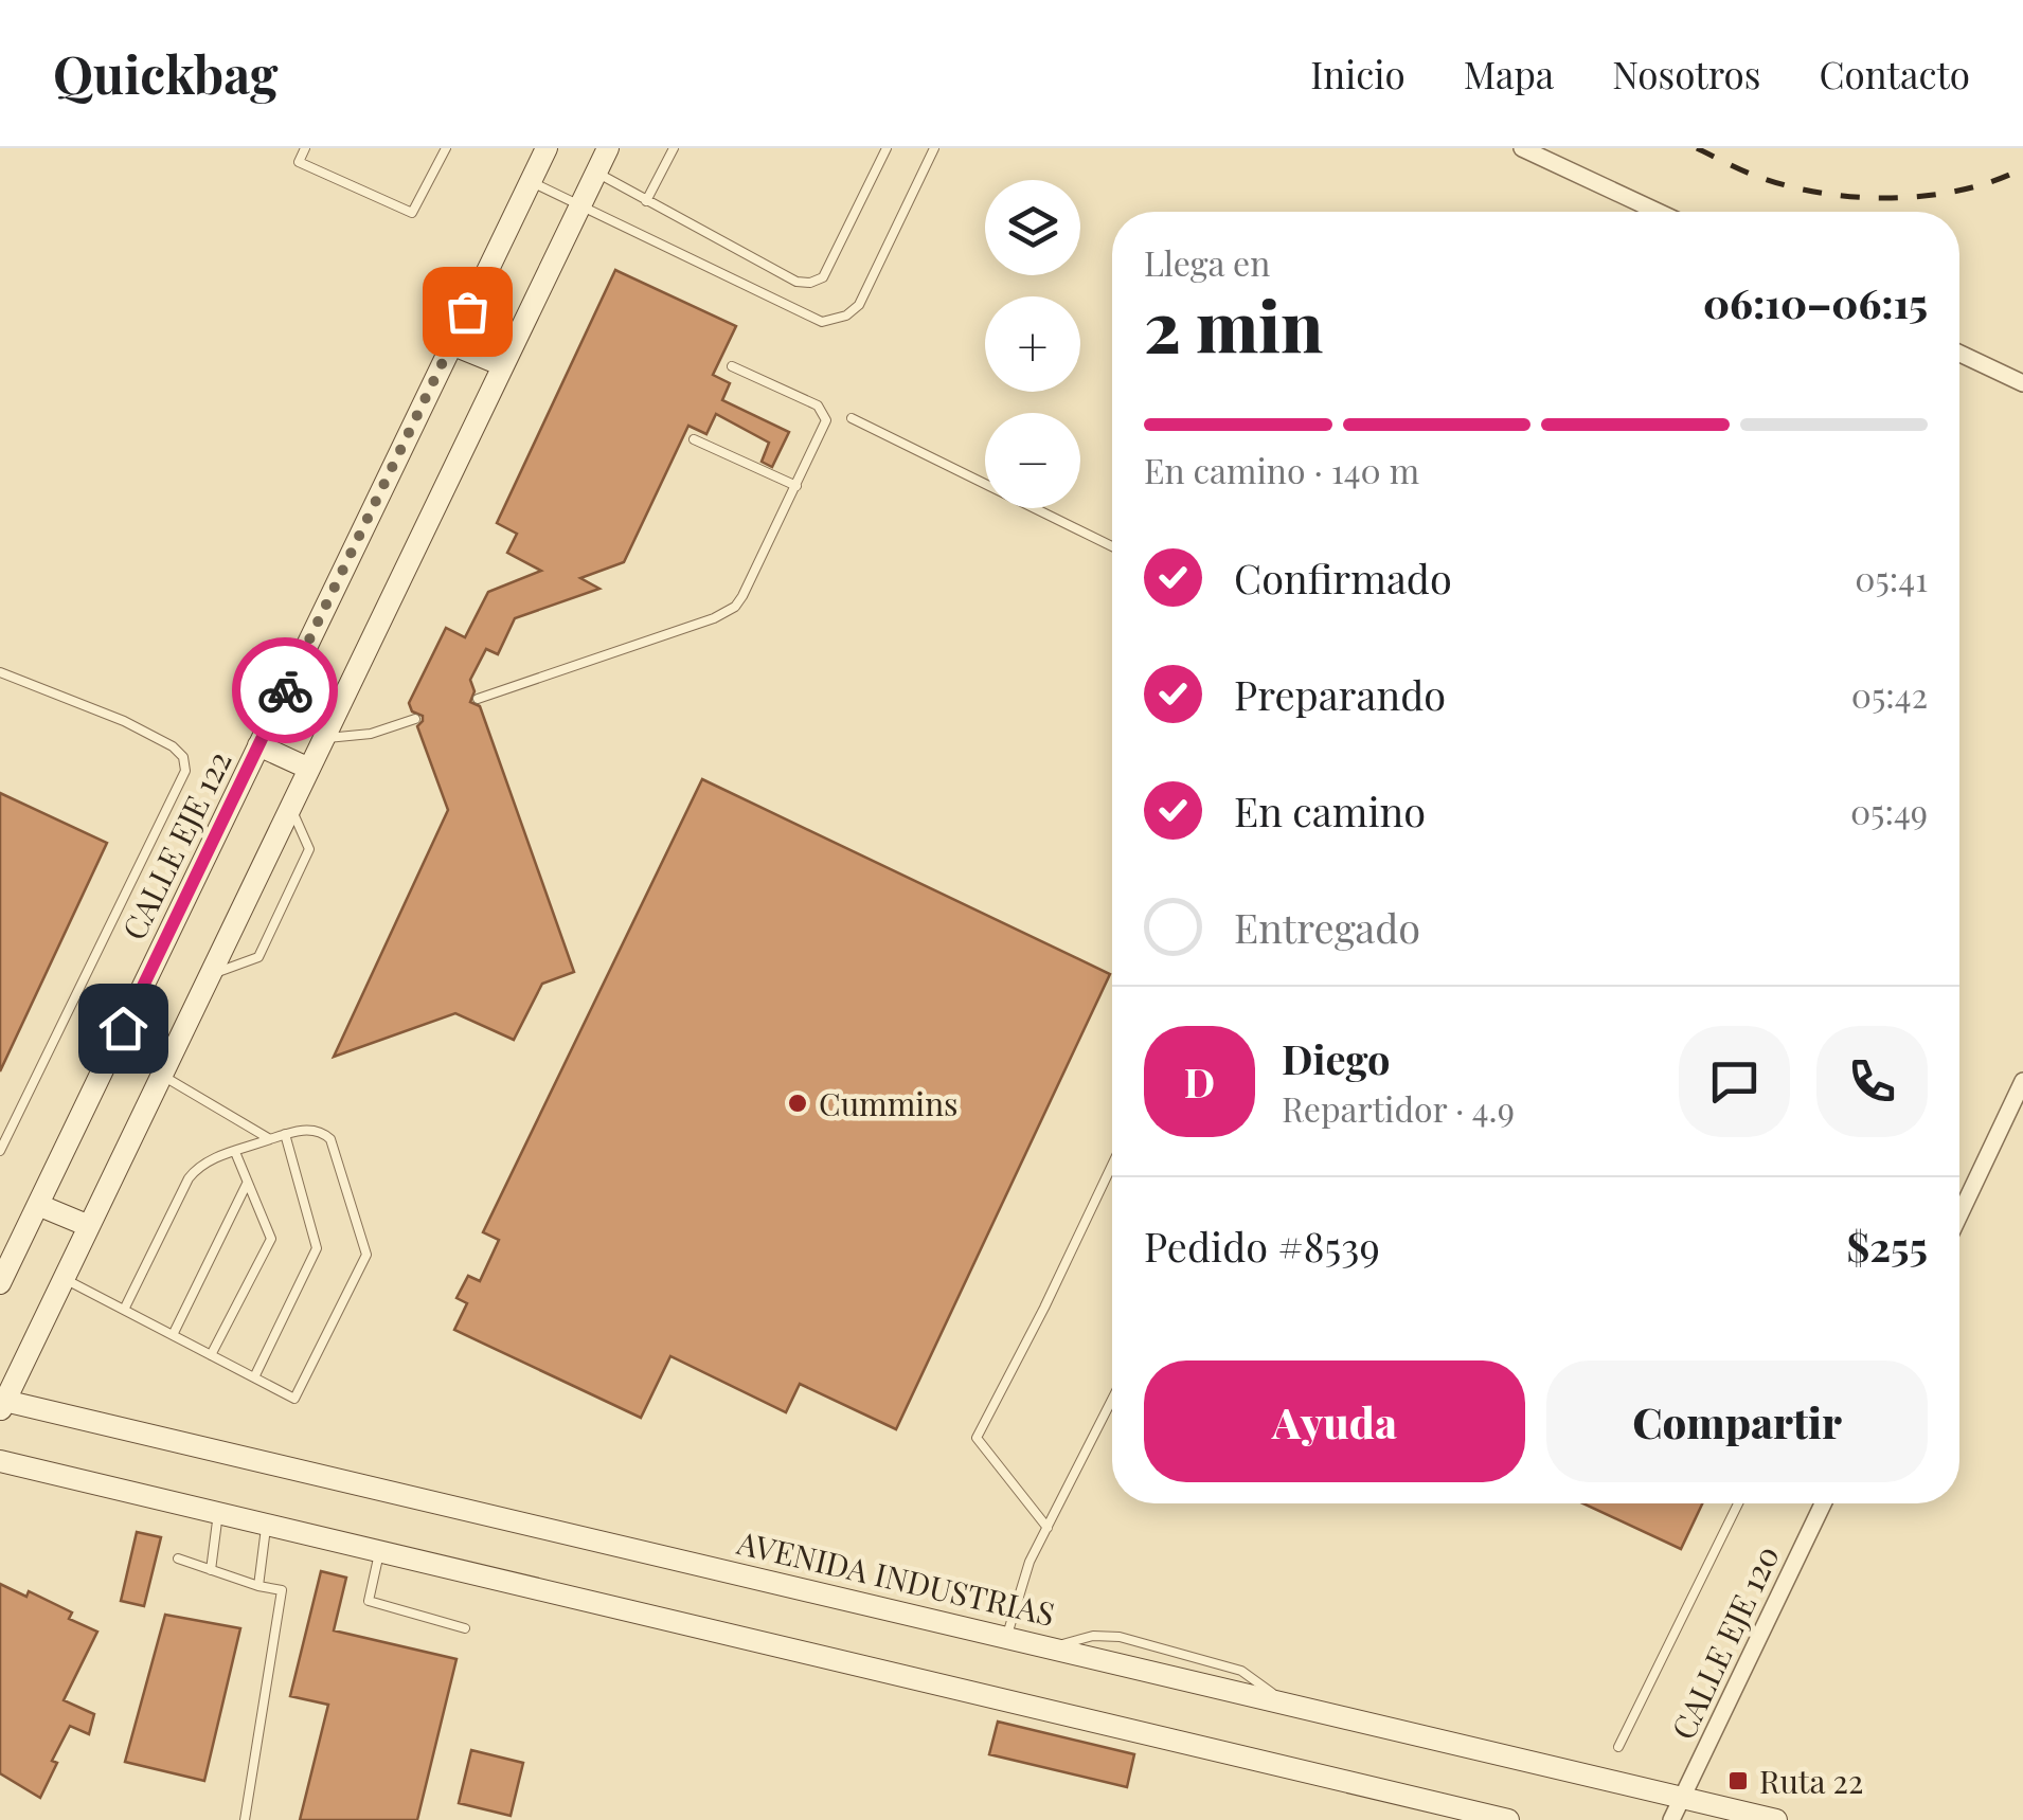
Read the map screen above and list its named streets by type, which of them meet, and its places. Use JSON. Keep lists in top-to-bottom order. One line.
{"streets":{"main road":["CALLE EJE 122","AVENIDA INDUSTRIAS"],"street":["CALLE EJE 120"]},"crossings":[["AVENIDA INDUSTRIAS","CALLE EJE 120"]],"places":{"other":["Cummins"],"transit":["Ruta 22"]},"page":{"header":"Quickbag","nav":["Inicio","Mapa","Nosotros","Contacto"],"map_buttons":["+","−"],"heading":["2 min","Llega en","06:10–06:15"],"panel":["Diego","Repartidor · 4.9","Pedido #8539","$255"],"bar":"En camino · 140 m","list":[["Confirmado","05:41"],["Preparando","05:42"],["En camino","05:49"],"Entregado"],"round":"D","buttons":["Ayuda","Compartir"]}}
